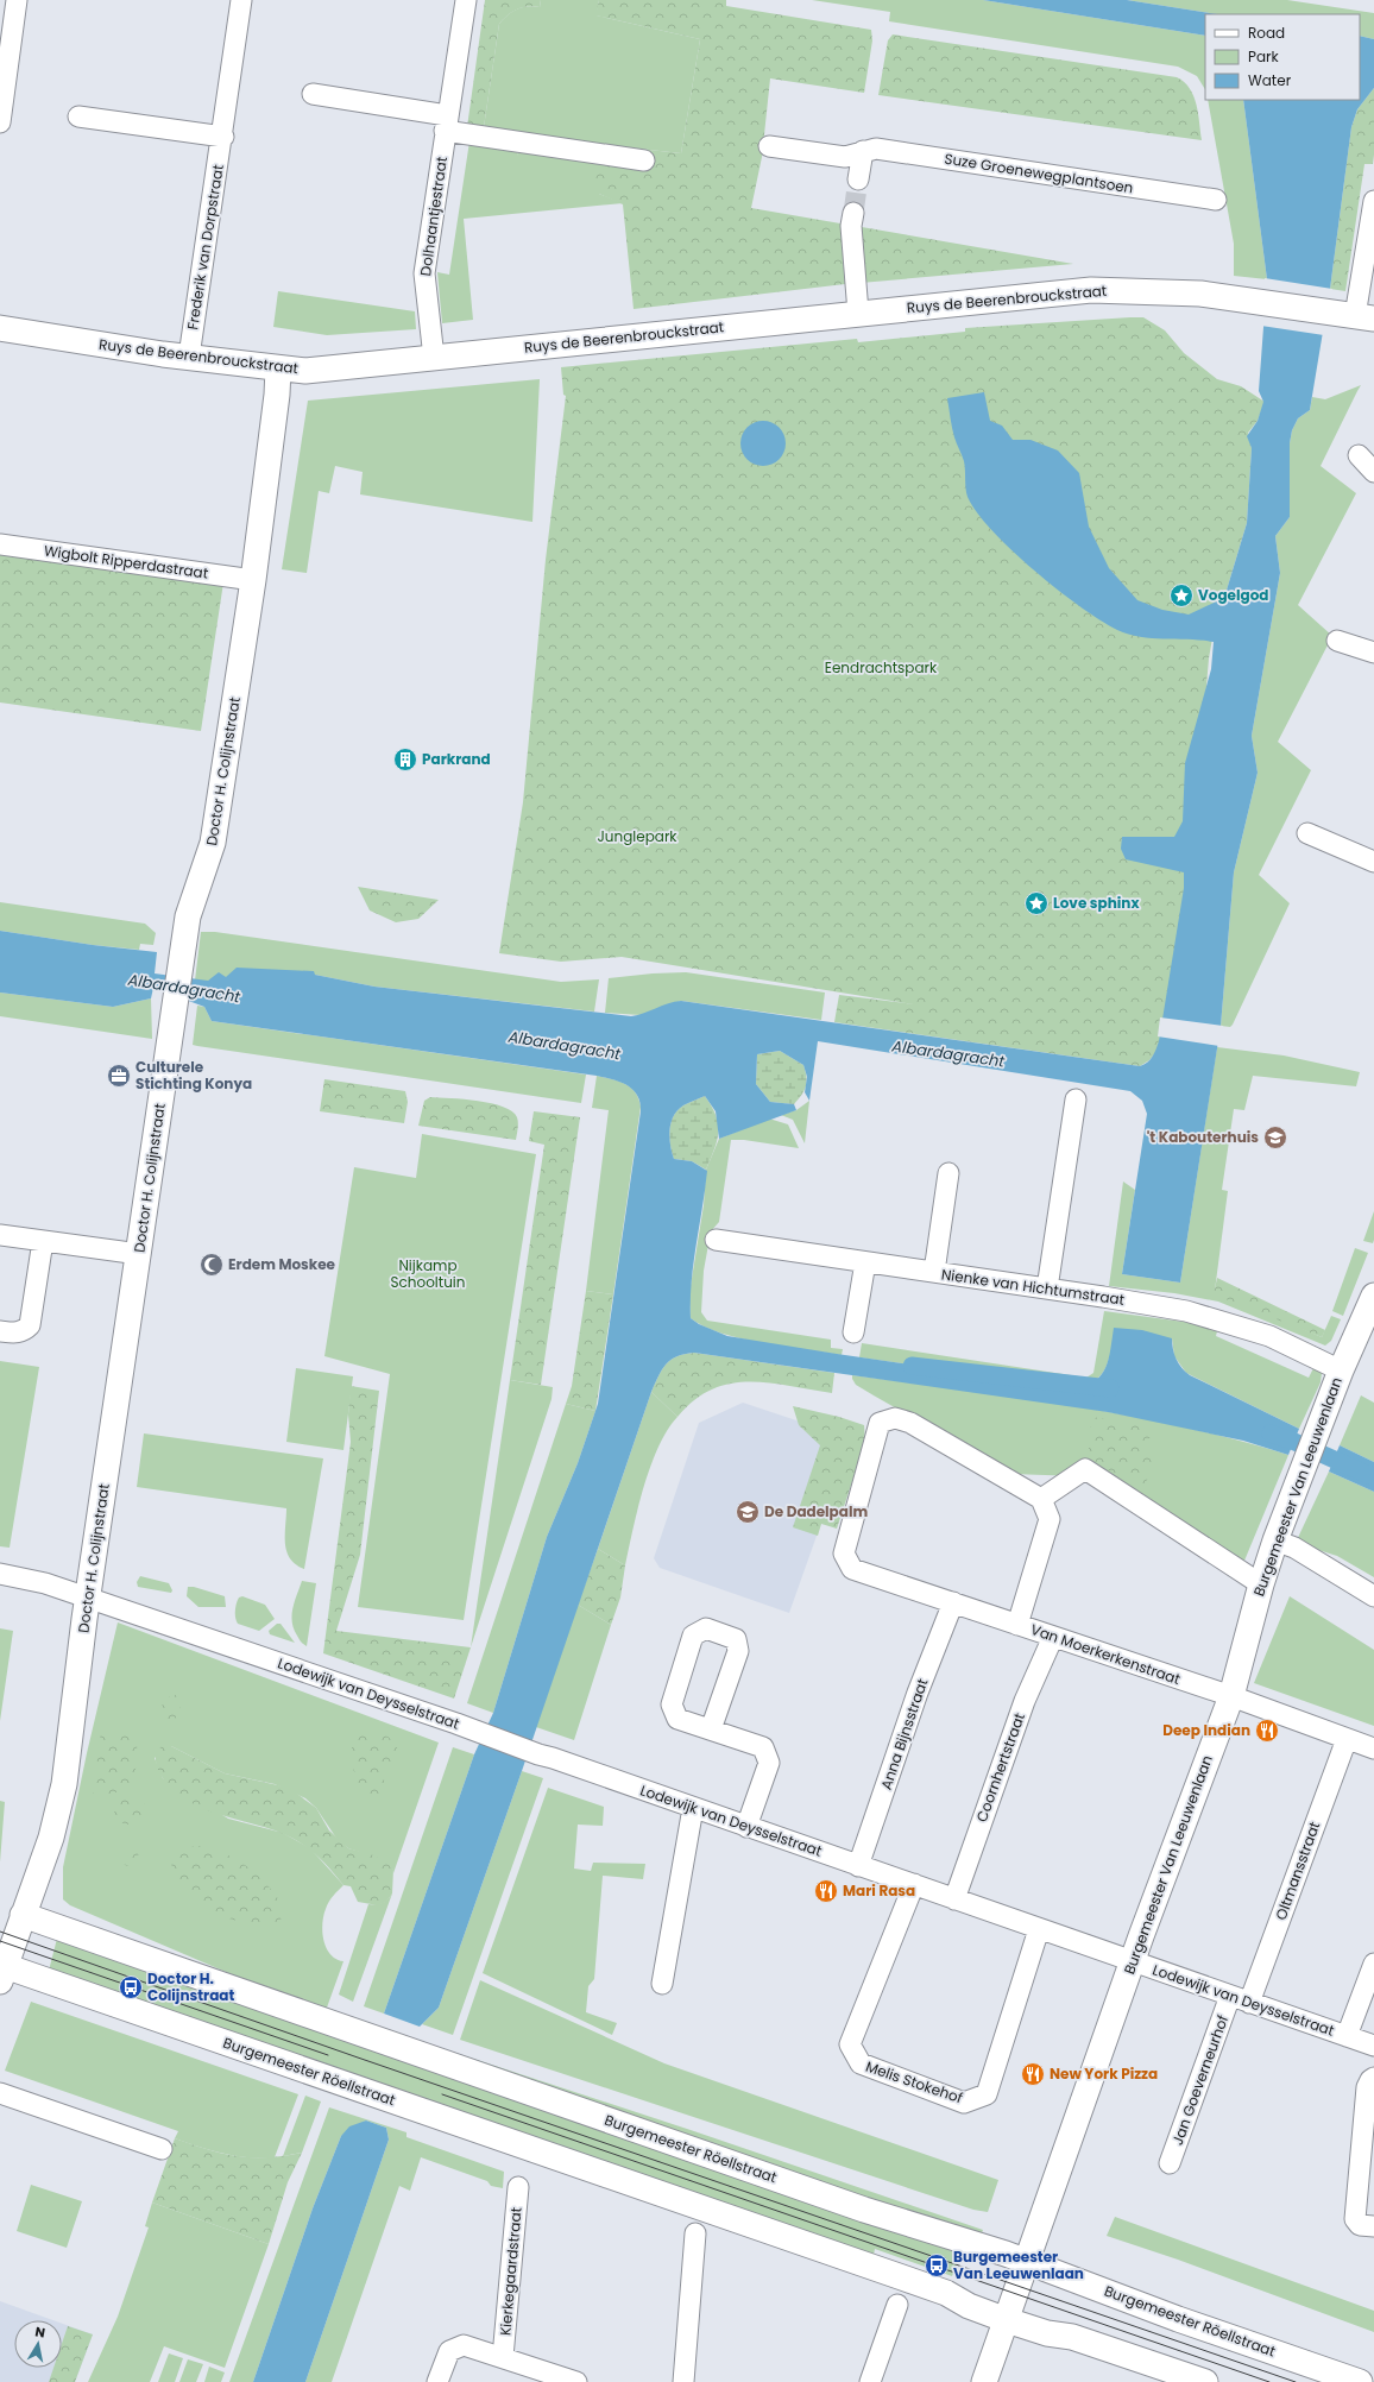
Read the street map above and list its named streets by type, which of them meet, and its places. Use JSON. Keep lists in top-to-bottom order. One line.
{"streets":{"street":["Suze Groenewegplantsoen","Dolhaantjestraat","Frederik van Dorpstraat","Ruys de Beerenbrouckstraat","Wigbolt Ripperdastraat","Doctor H. Colijnstraat","Nienke van Hichtumstraat","Burgemeester Van Leeuwenlaan","Van Moerkerkenstraat","Lodewijk van Deysselstraat","Anna Bijnsstraat","Coornhertstraat","Oltmansstraat","Burgemeester Röellstraat","Jan Goeverneurhof","Melis Stokehof","Kierkegaardstraat"]},"crossings":[["Dolhaantjestraat","Ruys de Beerenbrouckstraat"],["Frederik van Dorpstraat","Ruys de Beerenbrouckstraat"],["Ruys de Beerenbrouckstraat","Doctor H. Colijnstraat"],["Wigbolt Ripperdastraat","Doctor H. Colijnstraat"],["Doctor H. Colijnstraat","Lodewijk van Deysselstraat"],["Doctor H. Colijnstraat","Burgemeester Röellstraat"],["Nienke van Hichtumstraat","Burgemeester Van Leeuwenlaan"],["Burgemeester Van Leeuwenlaan","Van Moerkerkenstraat"],["Burgemeester Van Leeuwenlaan","Lodewijk van Deysselstraat"],["Burgemeester Van Leeuwenlaan","Burgemeester Röellstraat"],["Van Moerkerkenstraat","Anna Bijnsstraat"],["Van Moerkerkenstraat","Coornhertstraat"],["Van Moerkerkenstraat","Oltmansstraat"],["Lodewijk van Deysselstraat","Anna Bijnsstraat"],["Lodewijk van Deysselstraat","Coornhertstraat"],["Lodewijk van Deysselstraat","Oltmansstraat"],["Lodewijk van Deysselstraat","Jan Goeverneurhof"],["Lodewijk van Deysselstraat","Melis Stokehof"],["Oltmansstraat","Jan Goeverneurhof"]],"water":["Albardagracht"],"parks":["Eendrachtspark","Junglepark","Nijkamp Schooltuin"],"places":{"place":["Vogelgod","Love sphinx"],"building":["Parkrand"],"office":["Culturele Stichting Konya"],"school or university":["'t Kabouterhuis","De Dadelpalm"],"mosque":["Erdem Moskee"],"restaurant":["Deep Indian","Mari Rasa","New York Pizza"],"bus stop":["Doctor H. Colijnstraat","Burgemeester Van Leeuwenlaan"]},"legend":["Road","Park","Water"],"north":"top"}
